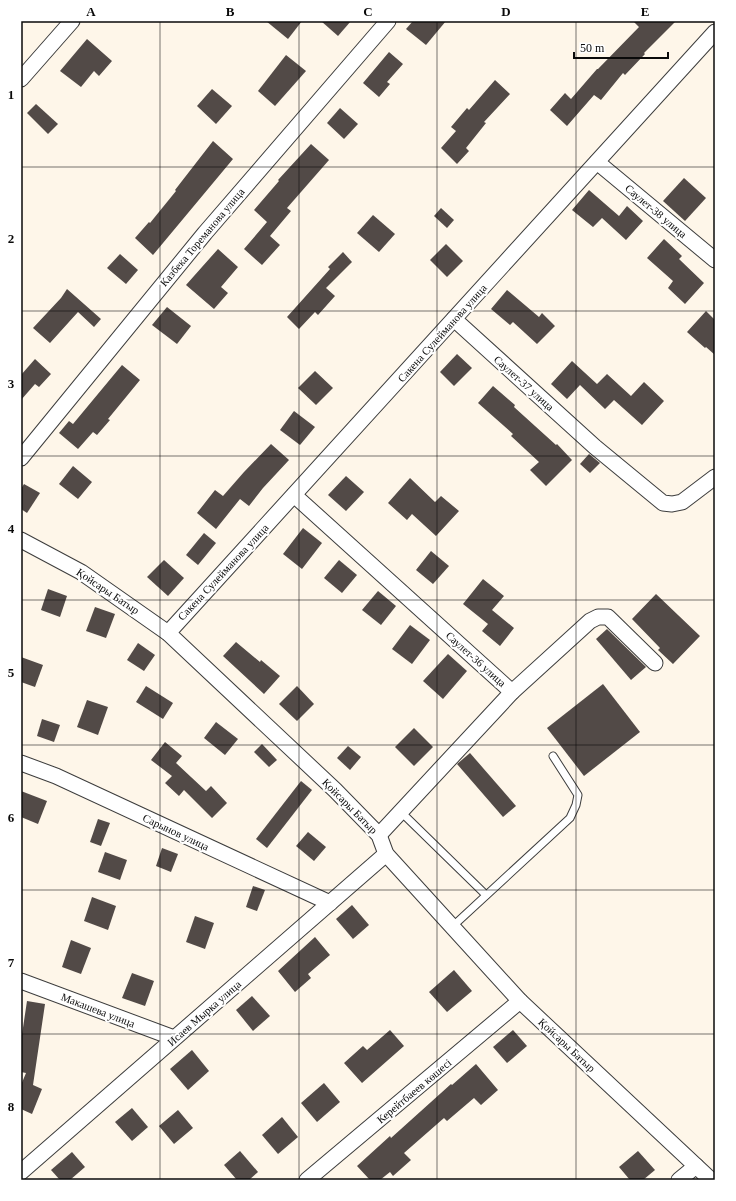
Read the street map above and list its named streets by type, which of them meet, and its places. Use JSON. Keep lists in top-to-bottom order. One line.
{"streets":{"street":["Саулет-38 улица","Казбека Тореманова улица","Сакена Сулейманова улица","Саулет-37 улица","Қойсары Батыр","Саулет-36 улица","Сарынов улица","Макашева улица","Исаев Мырка улица","Керейтбаеев көшесі"]},"crossings":[["Саулет-38 улица","Сакена Сулейманова улица"],["Сакена Сулейманова улица","Саулет-37 улица"],["Сакена Сулейманова улица","Қойсары Батыр"],["Сакена Сулейманова улица","Саулет-36 улица"],["Қойсары Батыр","Саулет-36 улица"],["Қойсары Батыр","Исаев Мырка улица"],["Қойсары Батыр","Керейтбаеев көшесі"],["Сарынов улица","Исаев Мырка улица"],["Макашева улица","Исаев Мырка улица"]],"scale_bar":"50 m","grid":{"columns":["A","B","C","D","E"],"rows":["1","2","3","4","5","6","7","8"]}}
